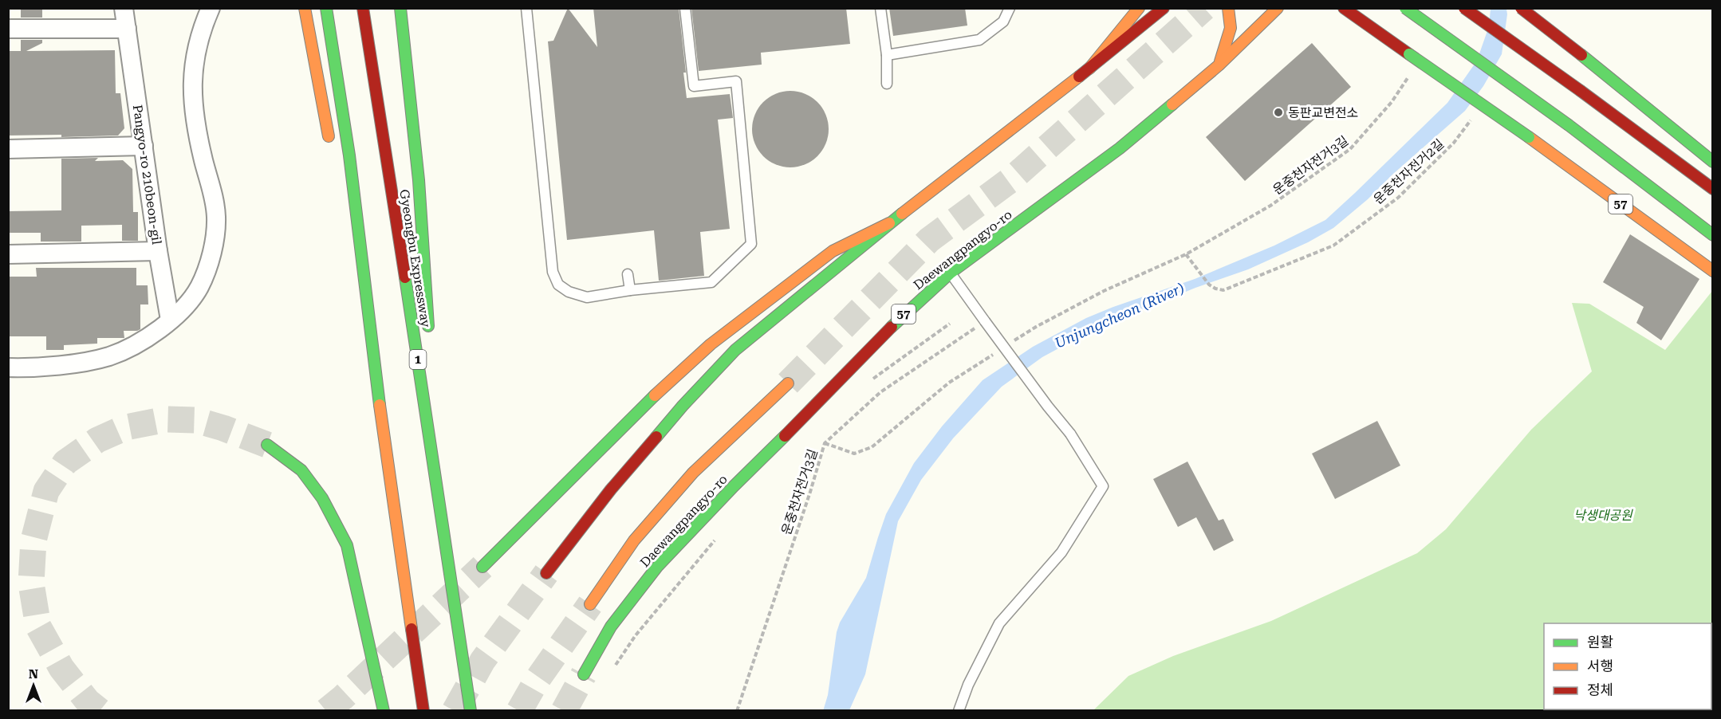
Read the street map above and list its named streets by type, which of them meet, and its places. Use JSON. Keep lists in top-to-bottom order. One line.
{"streets":{"main road":["57","Daewangpangyo-ro","Gyeongbu Expressway","1"],"street":["Pangyo-ro 210beon-gil"],"path":["운중천자전거3길","운중천자전거2길"]},"crossings":[["운중천자전거3길","운중천자전거2길"]],"water":["Unjungcheon (River)"],"parks":["낙생대공원"],"places":["동판교변전소"],"legend":["원활","서행","정체"],"north":"top"}
